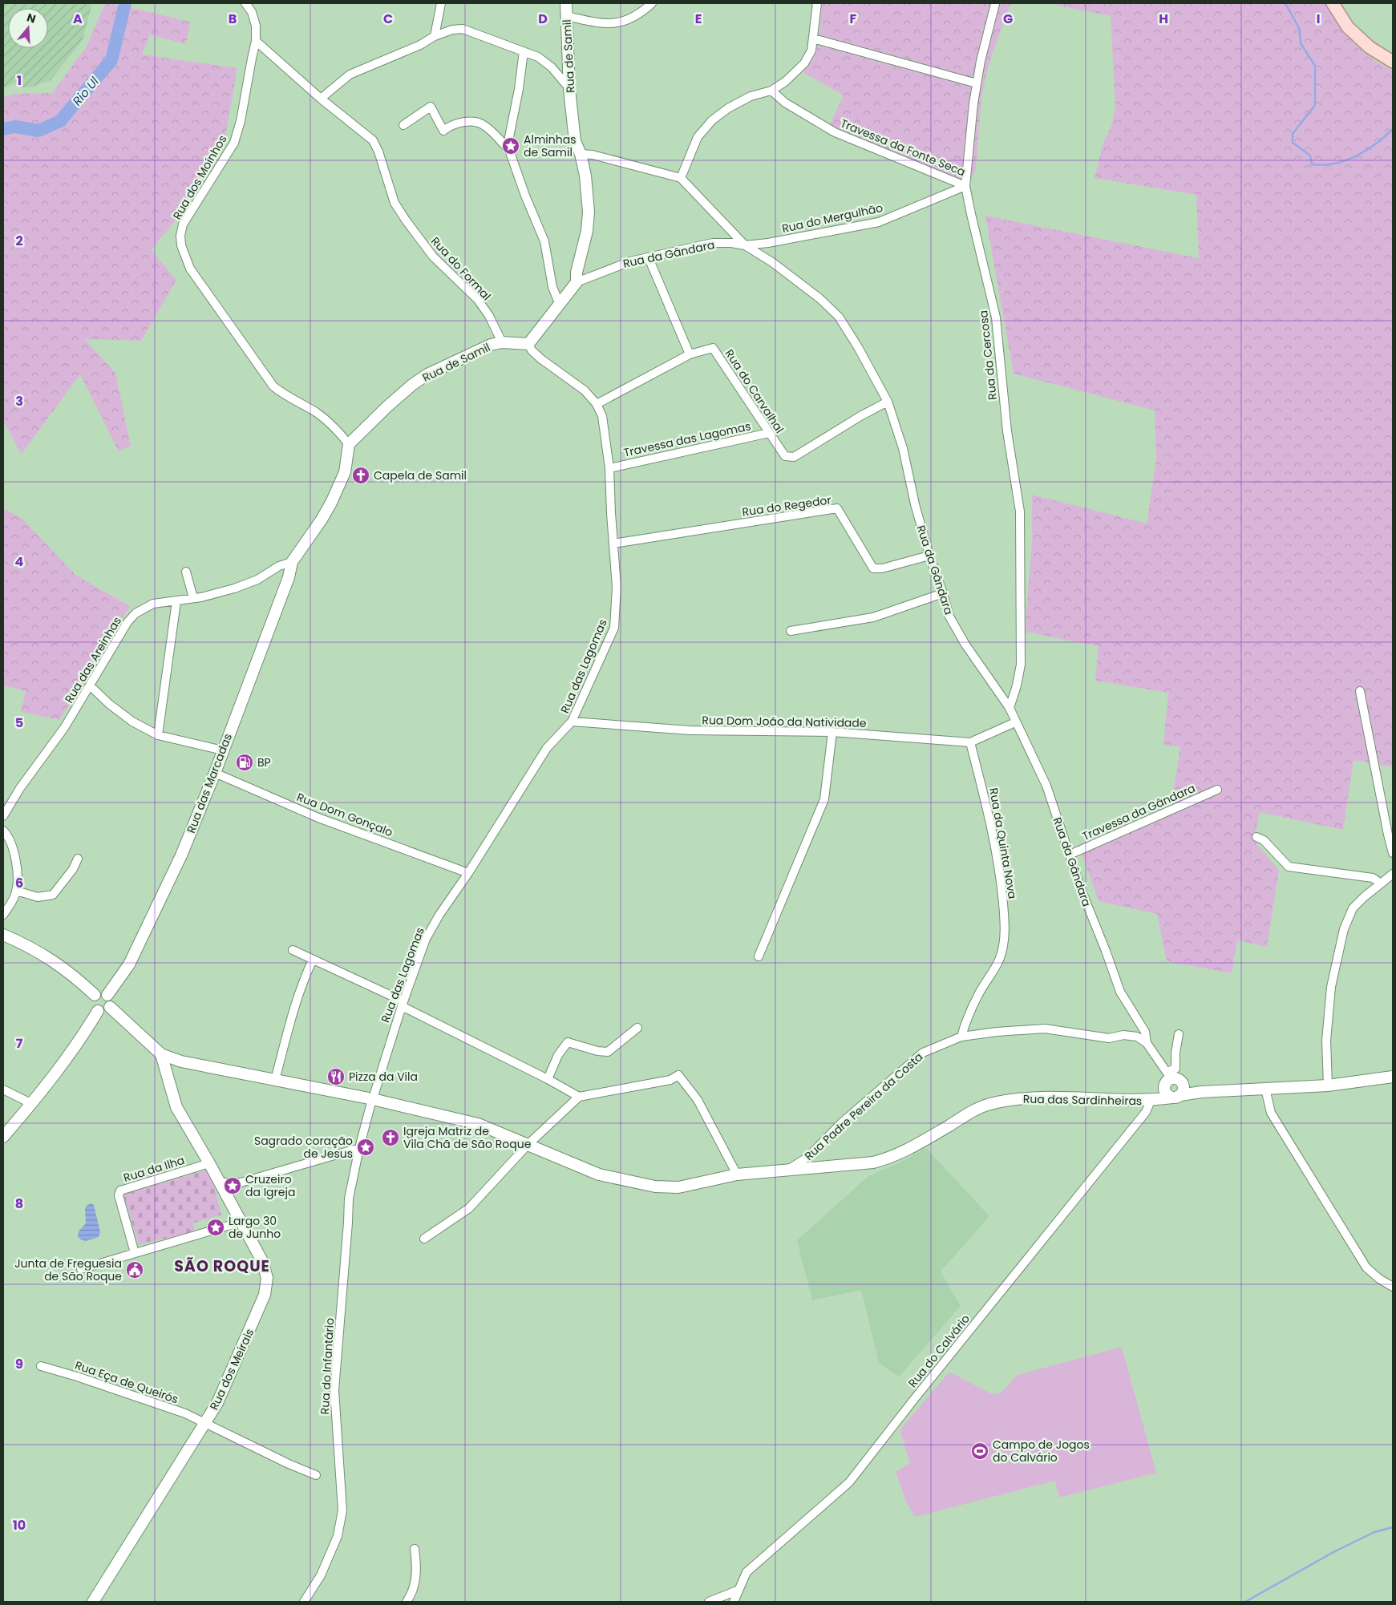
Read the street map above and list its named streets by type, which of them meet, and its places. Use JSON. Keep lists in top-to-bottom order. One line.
{"streets":{"street":["Rua de Samil","Travessa da Fonte Seca","Rua dos Moínhos","Rua do Mergulhão","Rua da Gândara","Rua do Formal","Rua da Cercosa","Rua do Carvalhal","Travessa das Lagomas","Rua do Regedor","Rua das Areinhas","Rua das Lagomas","Rua Dom João da Natividade","Rua das Marcadas","Travessa da Gândara","Rua Dom Gonçalo","Rua da Quinta Nova","Rua das Sardinheiras","Rua Padre Pereira da Costa","Rua da Ilha","Rua do Calvário","Rua do Infantário","Rua dos Meirais","Rua Eça de Queirós"]},"crossings":[["Rua de Samil","Rua dos Moínhos"],["Rua de Samil","Rua da Gândara"],["Rua de Samil","Rua do Formal"],["Rua de Samil","Rua das Lagomas"],["Travessa da Fonte Seca","Rua do Mergulhão"],["Travessa da Fonte Seca","Rua da Cercosa"],["Rua dos Moínhos","Rua do Formal"],["Rua do Mergulhão","Rua da Gândara"],["Rua do Mergulhão","Rua da Cercosa"],["Rua da Gândara","Rua da Cercosa"],["Rua da Gândara","Rua do Carvalhal"],["Rua da Gândara","Rua do Regedor"],["Rua da Gândara","Rua Dom João da Natividade"],["Rua da Gândara","Travessa da Gândara"],["Rua da Gândara","Rua Padre Pereira da Costa"],["Rua do Carvalhal","Travessa das Lagomas"],["Rua do Carvalhal","Rua das Lagomas"],["Travessa das Lagomas","Rua das Lagomas"],["Rua do Regedor","Rua das Lagomas"],["Rua das Areinhas","Rua das Marcadas"],["Rua das Lagomas","Rua Dom João da Natividade"],["Rua das Lagomas","Rua Dom Gonçalo"],["Rua das Lagomas","Rua Padre Pereira da Costa"],["Rua das Lagomas","Rua do Infantário"],["Rua Dom João da Natividade","Rua da Quinta Nova"],["Rua das Marcadas","Rua Dom Gonçalo"],["Rua da Quinta Nova","Rua Padre Pereira da Costa"],["Rua das Sardinheiras","Rua Padre Pereira da Costa"],["Rua das Sardinheiras","Rua do Calvário"],["Rua Padre Pereira da Costa","Rua dos Meirais"],["Rua da Ilha","Rua dos Meirais"],["Rua dos Meirais","Rua Eça de Queirós"]],"districts":["SÃO ROQUE"],"water":["Rio Ul"],"places":{"place":["Alminhas de Samil","Sagrado coração de Jesus","Cruzeiro da Igreja","Largo 30 de Junho"],"church":["Capela de Samil","Igreja Matriz de Vila Chã de São Roque"],"fuel station":["BP"],"restaurant":["Pizza da Vila"],"public building":["Junta de Freguesia de São Roque"],"sports":["Campo de Jogos do Calvário"]},"north":"top","grid":{"columns":["A","B","C","D","E","F","G","H","I"],"rows":["1","2","3","4","5","6","7","8","9","10"]}}
